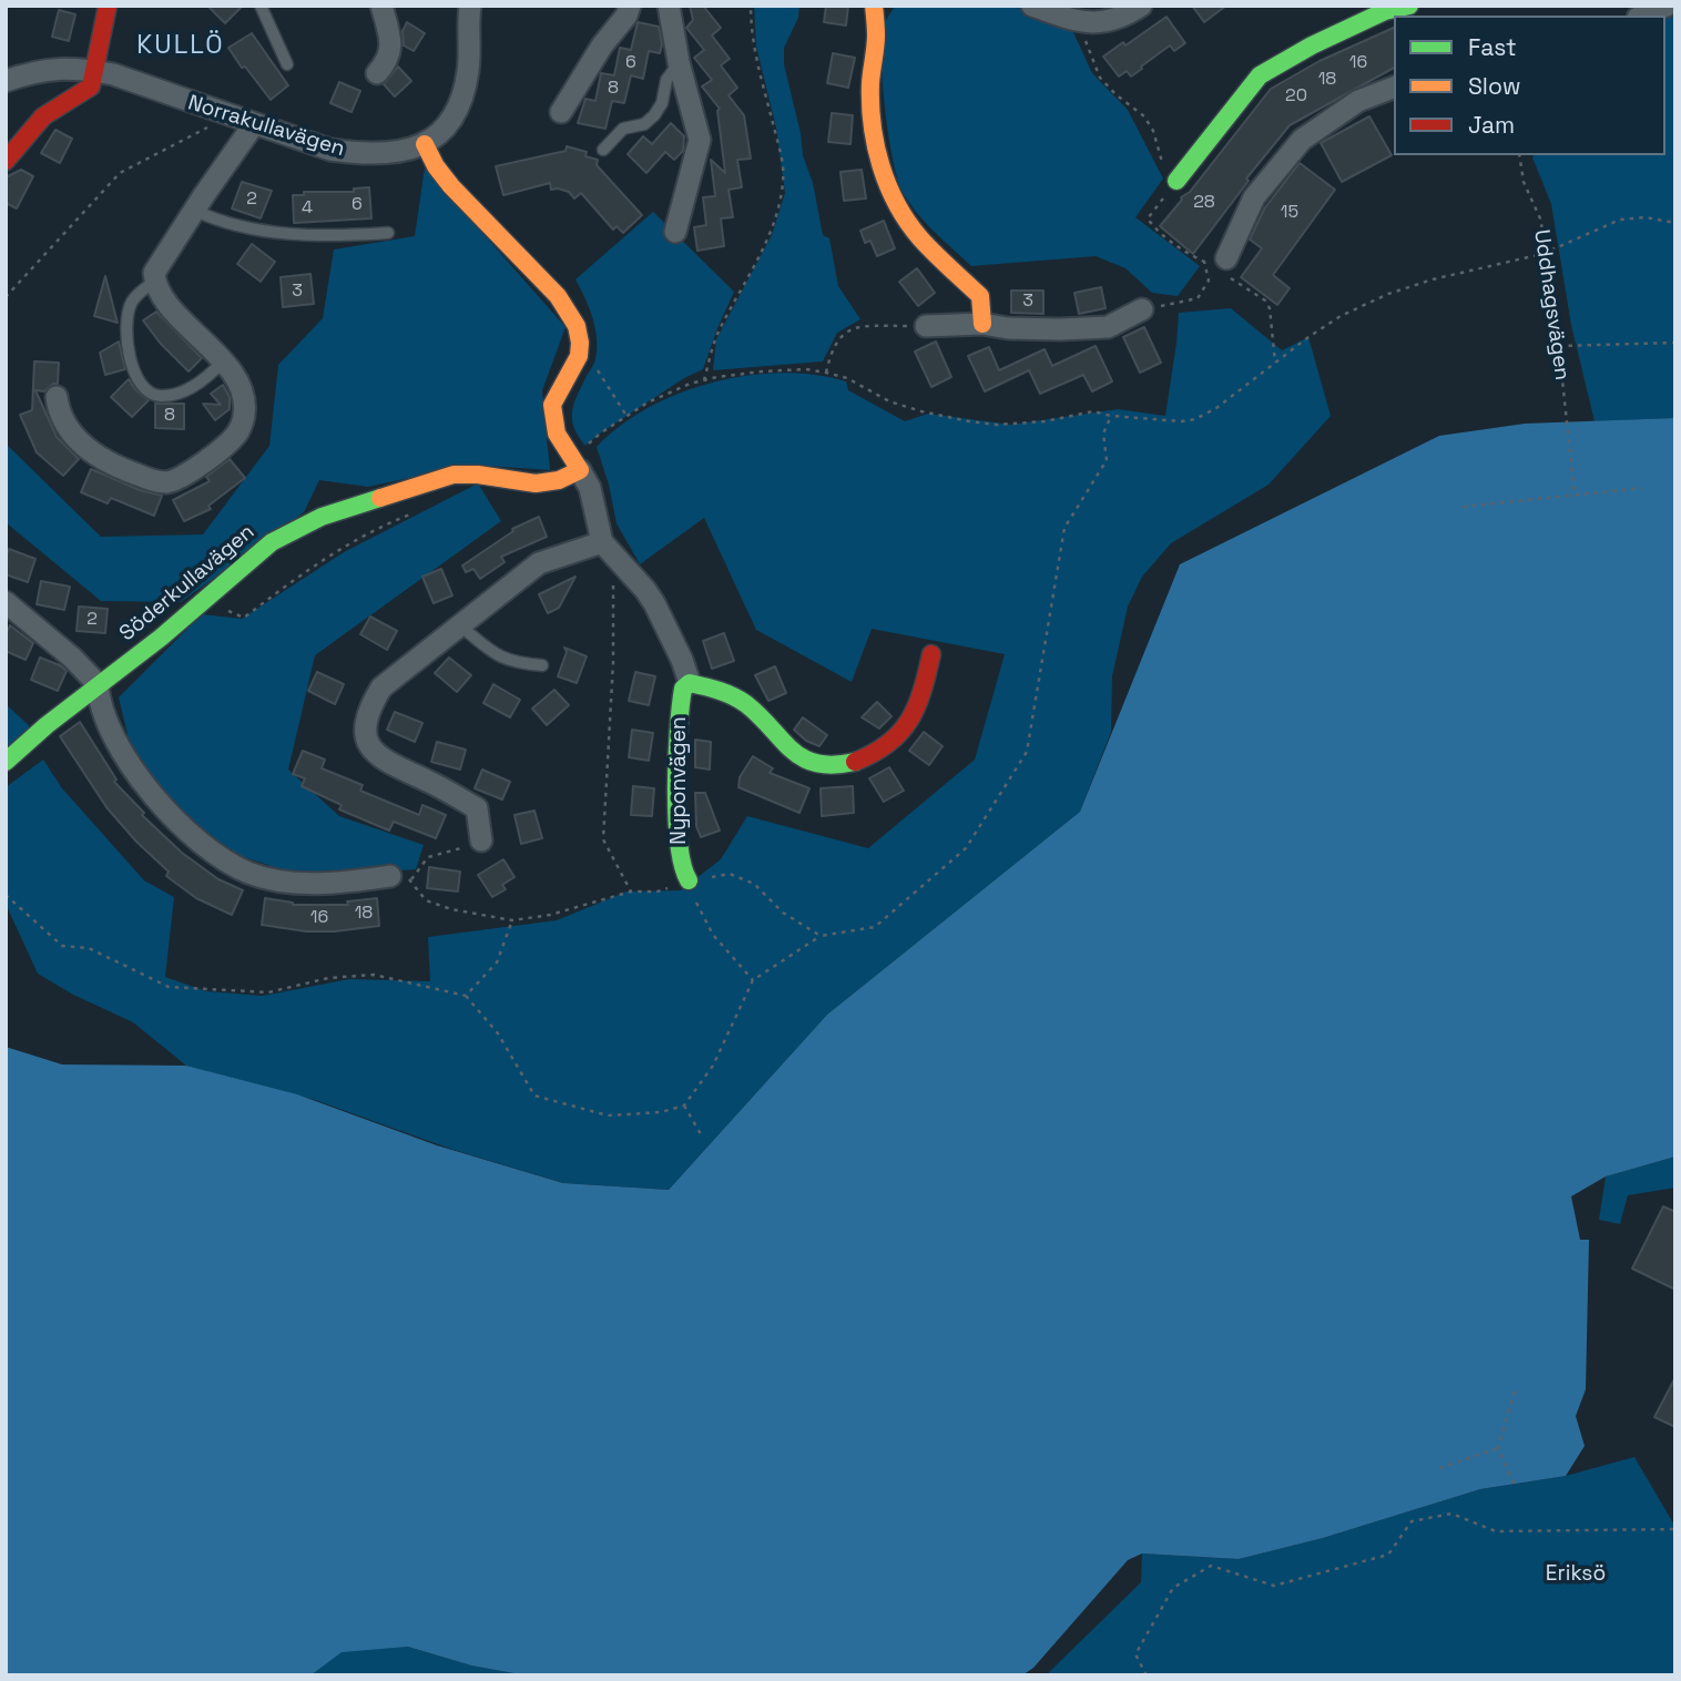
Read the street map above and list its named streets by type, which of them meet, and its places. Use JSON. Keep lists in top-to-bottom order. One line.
{"streets":{"street":["Norrakullavägen","Söderkullavägen","Nyponvägen"],"path":["Uddhagsvägen"]},"districts":["KULLÖ"],"parks":["Eriksö"],"house_numbers":["6","16","18","8","20","2","28","6","4","15","3","3","8","2","18","16"],"legend":["Fast","Slow","Jam"]}
